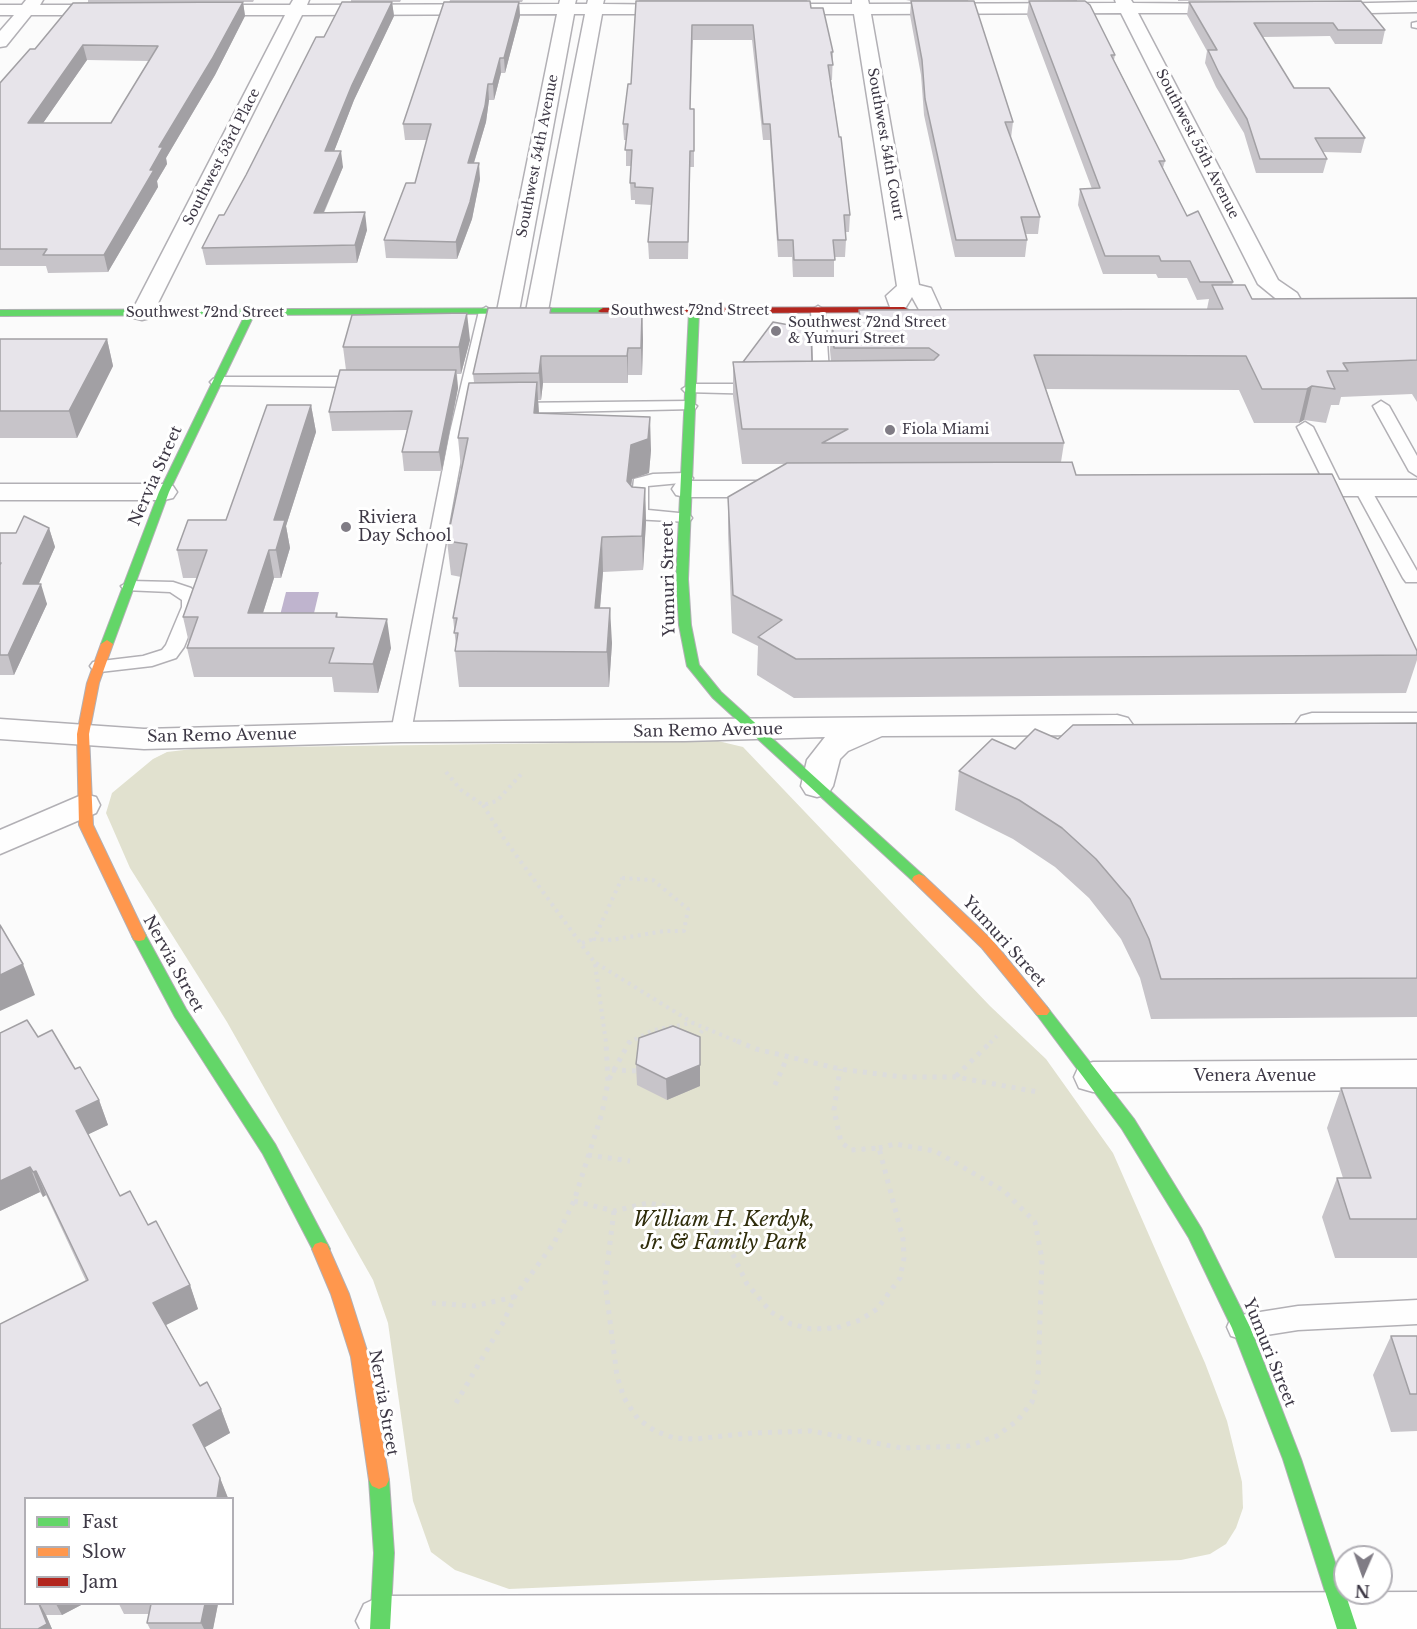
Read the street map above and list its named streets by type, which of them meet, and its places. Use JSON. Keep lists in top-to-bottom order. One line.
{"streets":{"street":["Southwest 54th Court","Southwest 55th Avenue","Southwest 54th Avenue","Southwest 53rd Place","Southwest 72nd Street","Nervia Street","Yumuri Street","San Remo Avenue","Venera Avenue"]},"crossings":[["Southwest 54th Avenue","Southwest 72nd Street"],["Southwest 53rd Place","Southwest 72nd Street"],["Southwest 72nd Street","Nervia Street"],["Southwest 72nd Street","Yumuri Street"],["Nervia Street","San Remo Avenue"],["Yumuri Street","San Remo Avenue"],["Yumuri Street","Venera Avenue"]],"parks":["William H. Kerdyk, Jr. & Family Park"],"places":["Southwest 72nd Street & Yumuri Street","Fiola Miami","Riviera Day School"],"legend":["Fast","Slow","Jam"],"north":"bottom"}
